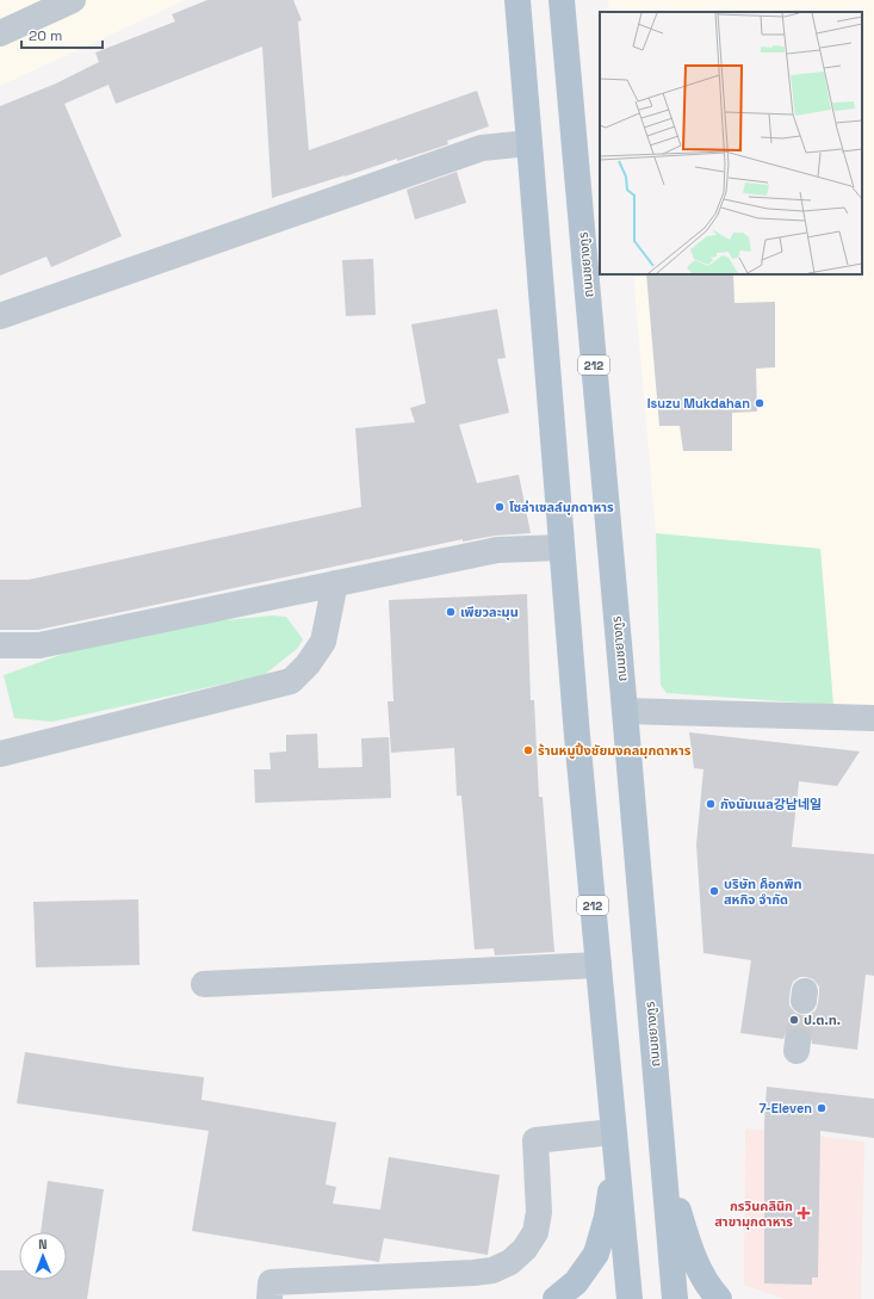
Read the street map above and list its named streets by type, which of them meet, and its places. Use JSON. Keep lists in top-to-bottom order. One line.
{"streets":{"main road":["ถนนชยางกูร","212"]},"places":{"other":["Isuzu Mukdahan","โซล่าเซลล์มุกดาหาร","เพียวละมุน","ร้านหมูปิ้งชัยมงคลมุกดาหาร","กังนัมเนล강남네일","บริษัท ค็อกพิท สหกิจ จำกัด","ป.ต.ท.","7-Eleven"],"health":["กรวินคลินิก สาขามุกดาหาร"]},"scale_bar":"20 m","north":"top"}
